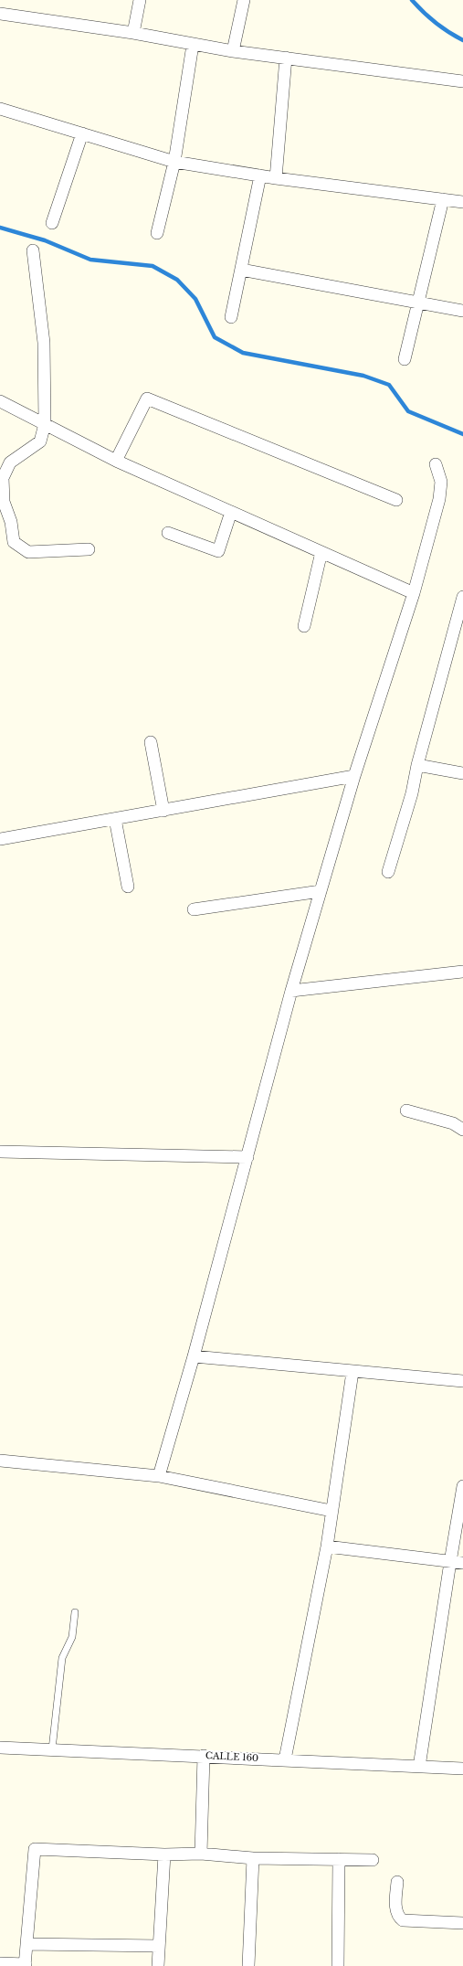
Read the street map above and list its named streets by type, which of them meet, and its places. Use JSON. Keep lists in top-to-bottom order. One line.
{"streets":{"street":["CALLE 160"]}}
